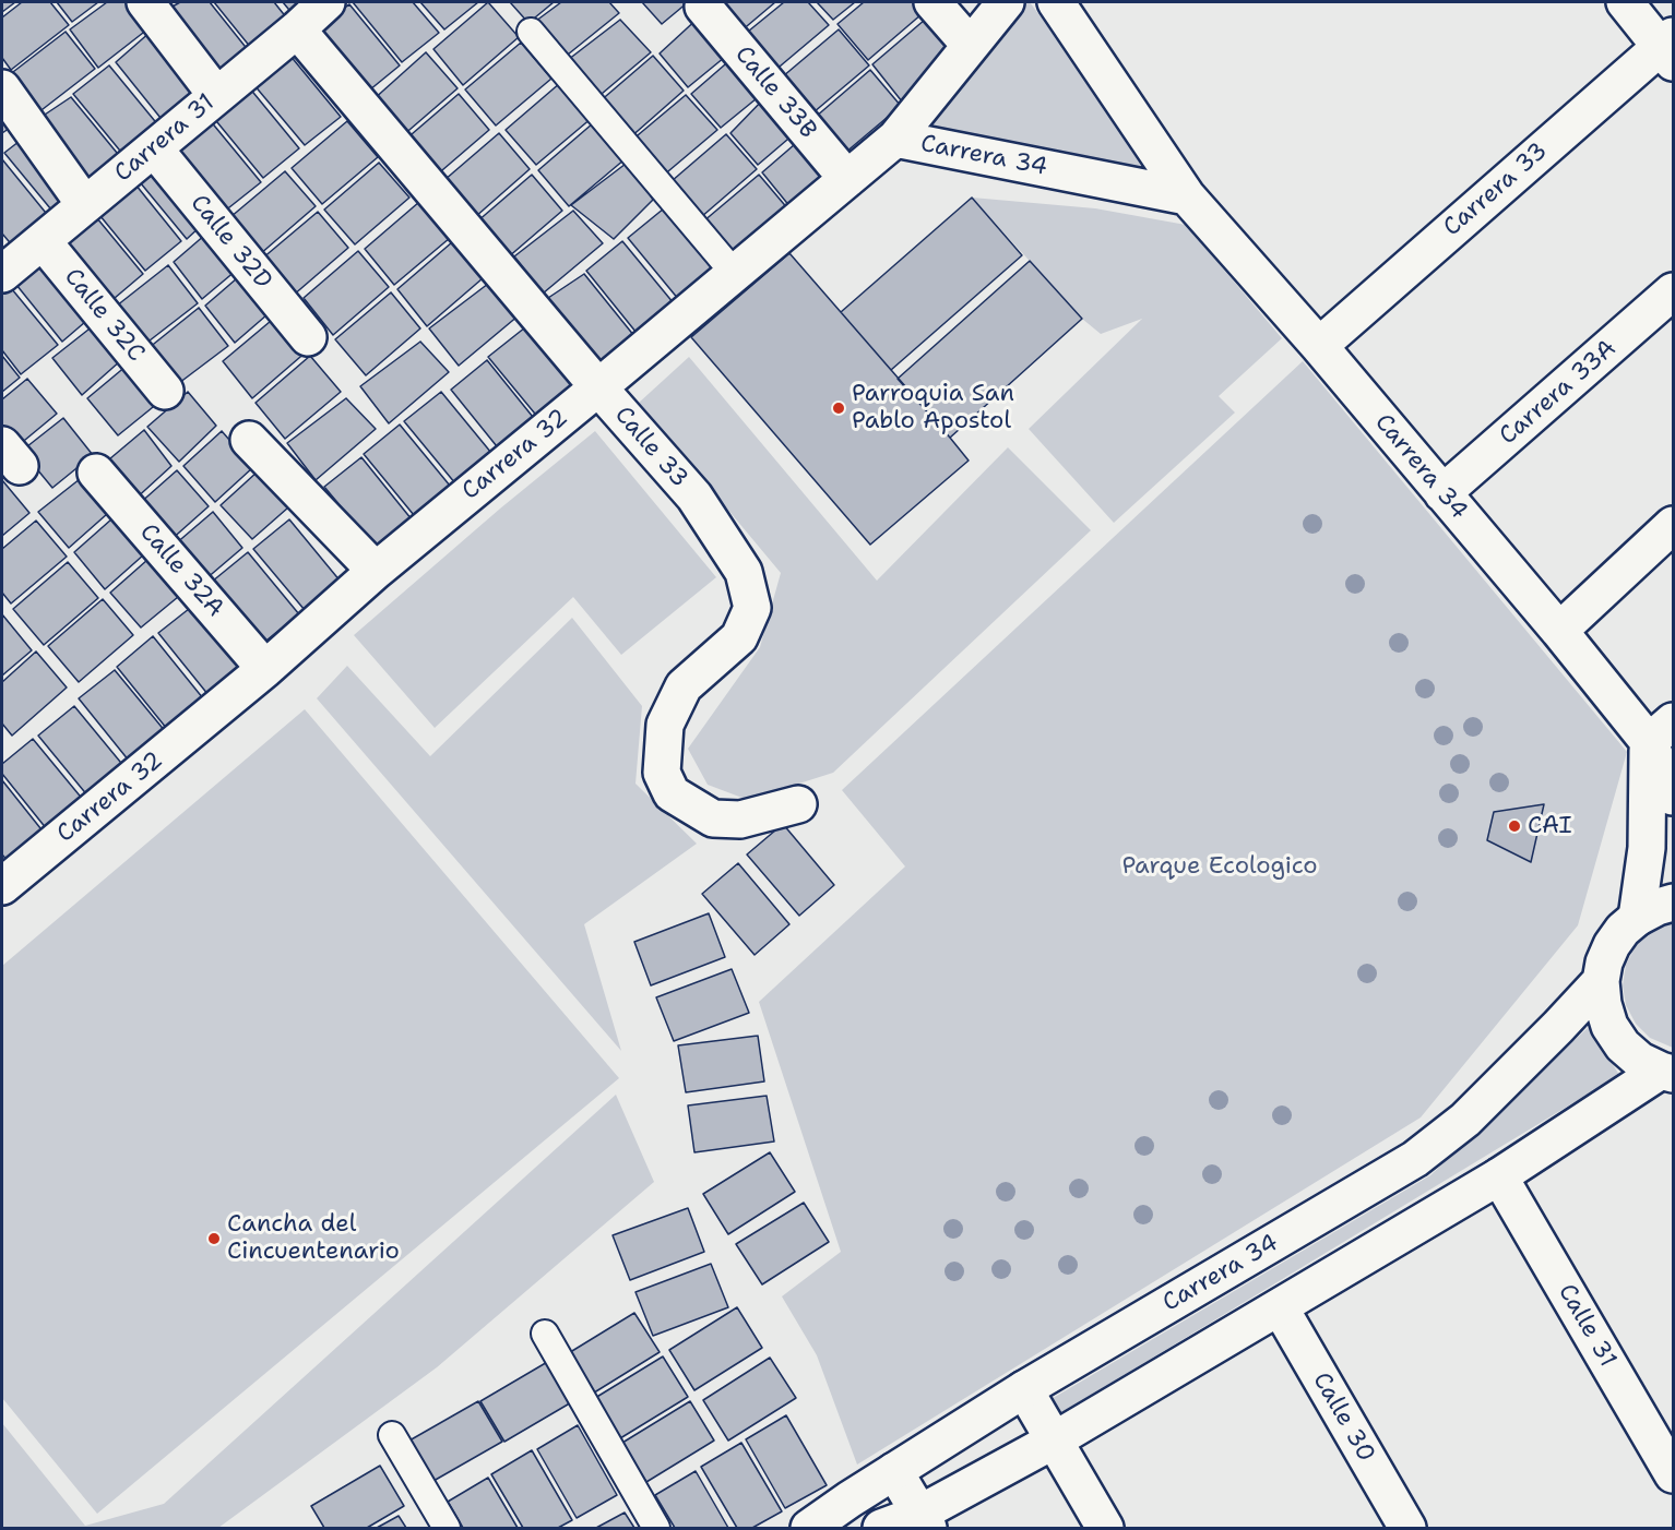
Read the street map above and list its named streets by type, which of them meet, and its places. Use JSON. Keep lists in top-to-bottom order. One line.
{"streets":{"street":["Calle 33B","Carrera 31","Carrera 34","Carrera 33","Calle 32D","Calle 32C","Carrera 33A","Calle 33","Carrera 32","Calle 32A","Calle 31","Calle 30"]},"crossings":[["Calle 33B","Carrera 32"],["Carrera 31","Calle 32D"],["Carrera 31","Calle 32C"],["Carrera 31","Calle 33"],["Carrera 34","Carrera 33"],["Carrera 34","Carrera 33A"],["Carrera 34","Carrera 32"],["Calle 33","Carrera 32"],["Carrera 32","Calle 32A"]],"parks":["Parque Ecologico"],"places":["Parroquia San Pablo Apostol","CAI","Cancha del Cincuentenario"]}
